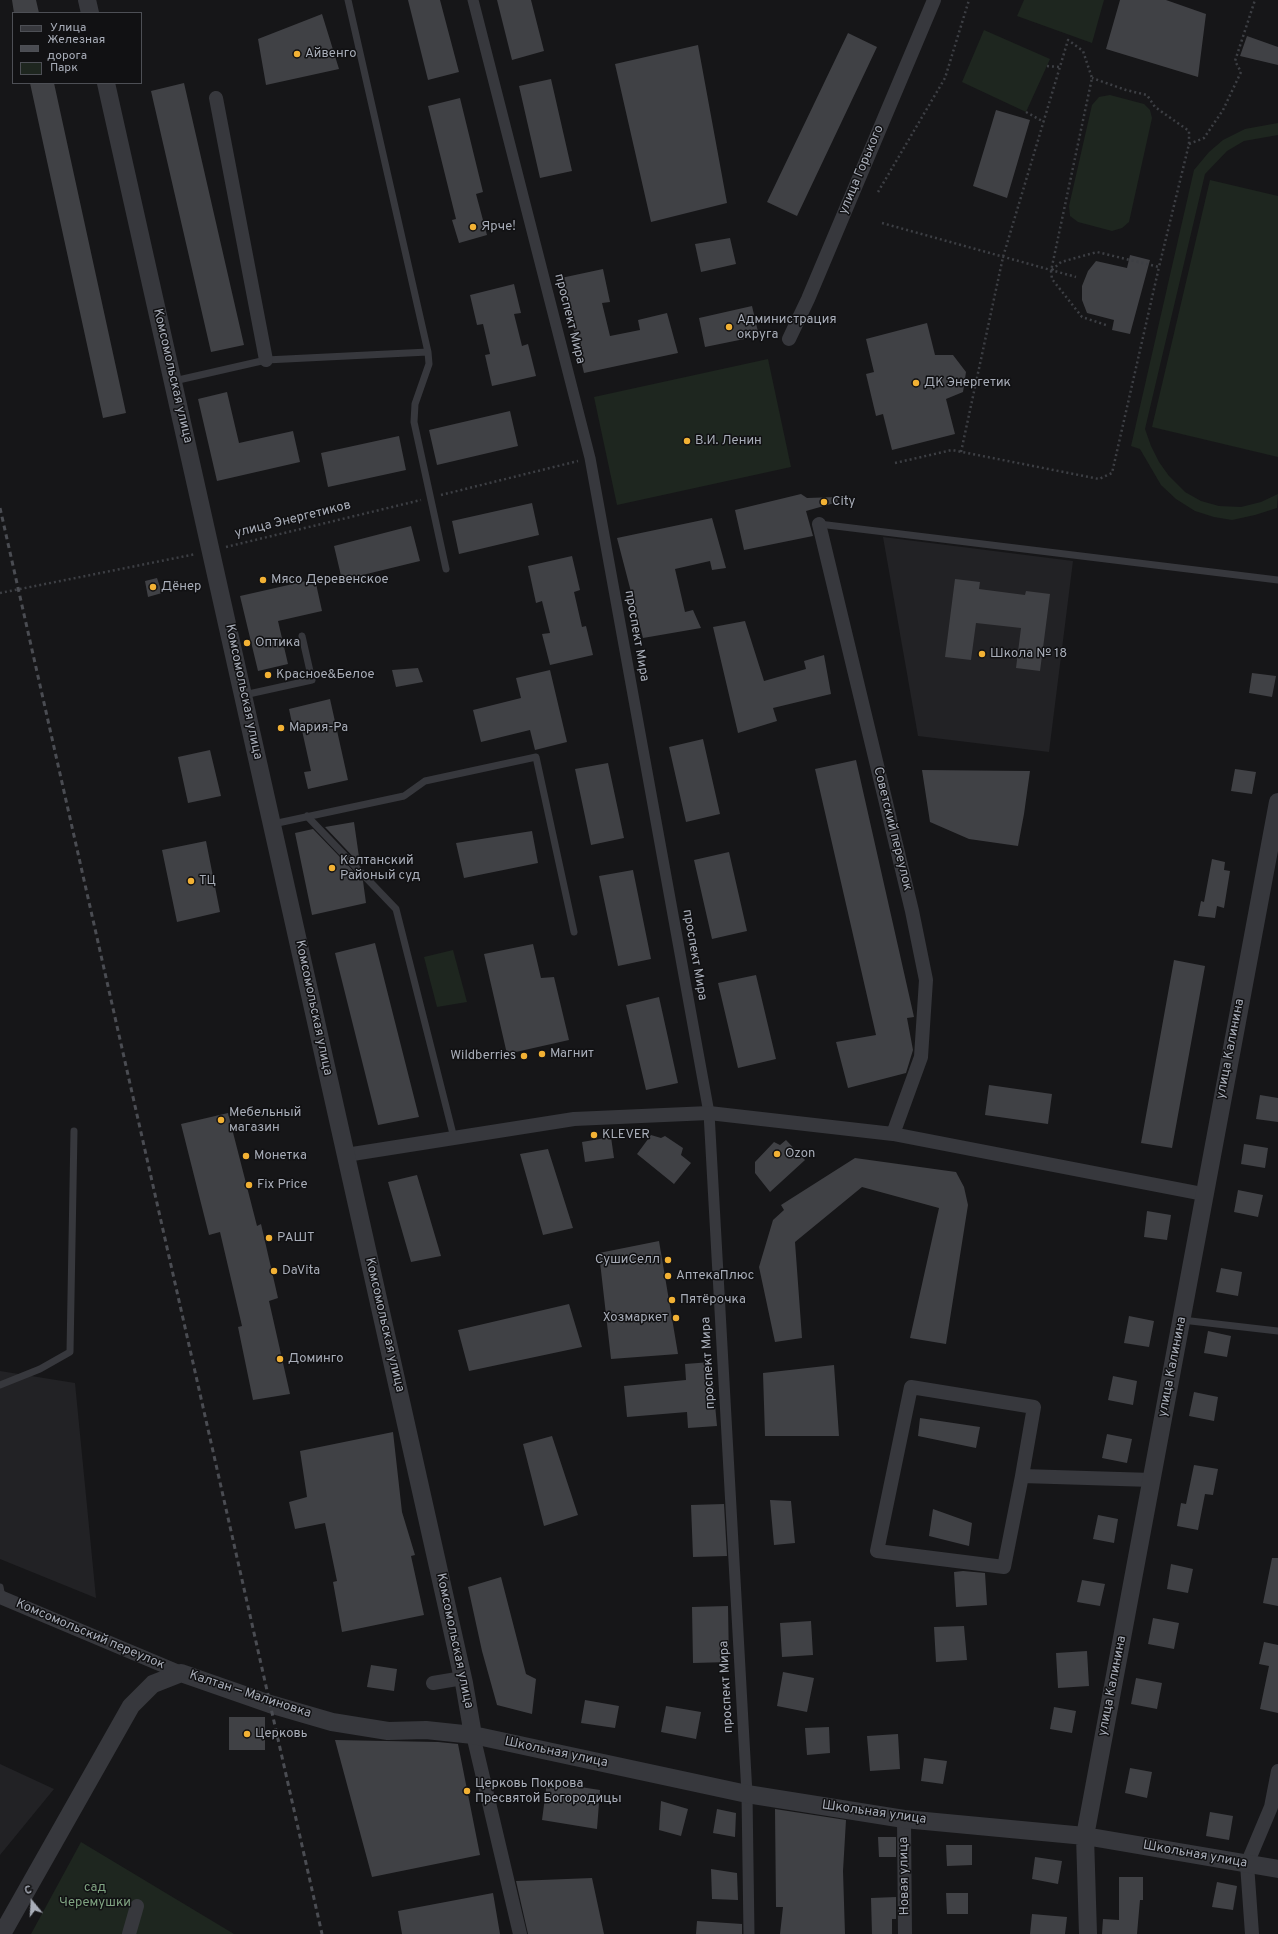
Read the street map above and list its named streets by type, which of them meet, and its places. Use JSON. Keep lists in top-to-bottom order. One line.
{"streets":{"street":["улица Горького","проспект Мира","Комсомольская улица","Советский переулок","улица Калинина","Комсомольский переулок","Калтан — Малиновка","Школьная улица","Новая улица"],"path":["улица Энергетиков"]},"crossings":[["проспект Мира","улица Энергетиков"],["проспект Мира","Школьная улица"],["Комсомольская улица","улица Энергетиков"],["Комсомольская улица","Калтан — Малиновка"],["Комсомольская улица","Школьная улица"],["улица Калинина","Школьная улица"],["Комсомольский переулок","Калтан — Малиновка"],["Калтан — Малиновка","Школьная улица"],["Школьная улица","Новая улица"]],"parks":["сад Черемушки"],"places":["Айвенго","Ярче!","Администрация округа","ДК Энергетик","В.И. Ленин","City","Мясо Деревенское","Дёнер","Оптика","Школа № 18","Красное&Белое","Мария-Ра","Калтанский Районый суд","ТЦ","Магнит","Wildberries","Мебельный магазин","KLEVER","Ozon","Монетка","Fix Price","РАШТ","СушиСелл","DaVita","АптекаПлюс","Пятёрочка","Хозмаркет","Доминго","Церковь","Церковь Покрова Пресвятой Богородицы"],"legend":["Улица","Железная дорога","Парк"],"north":"top"}
